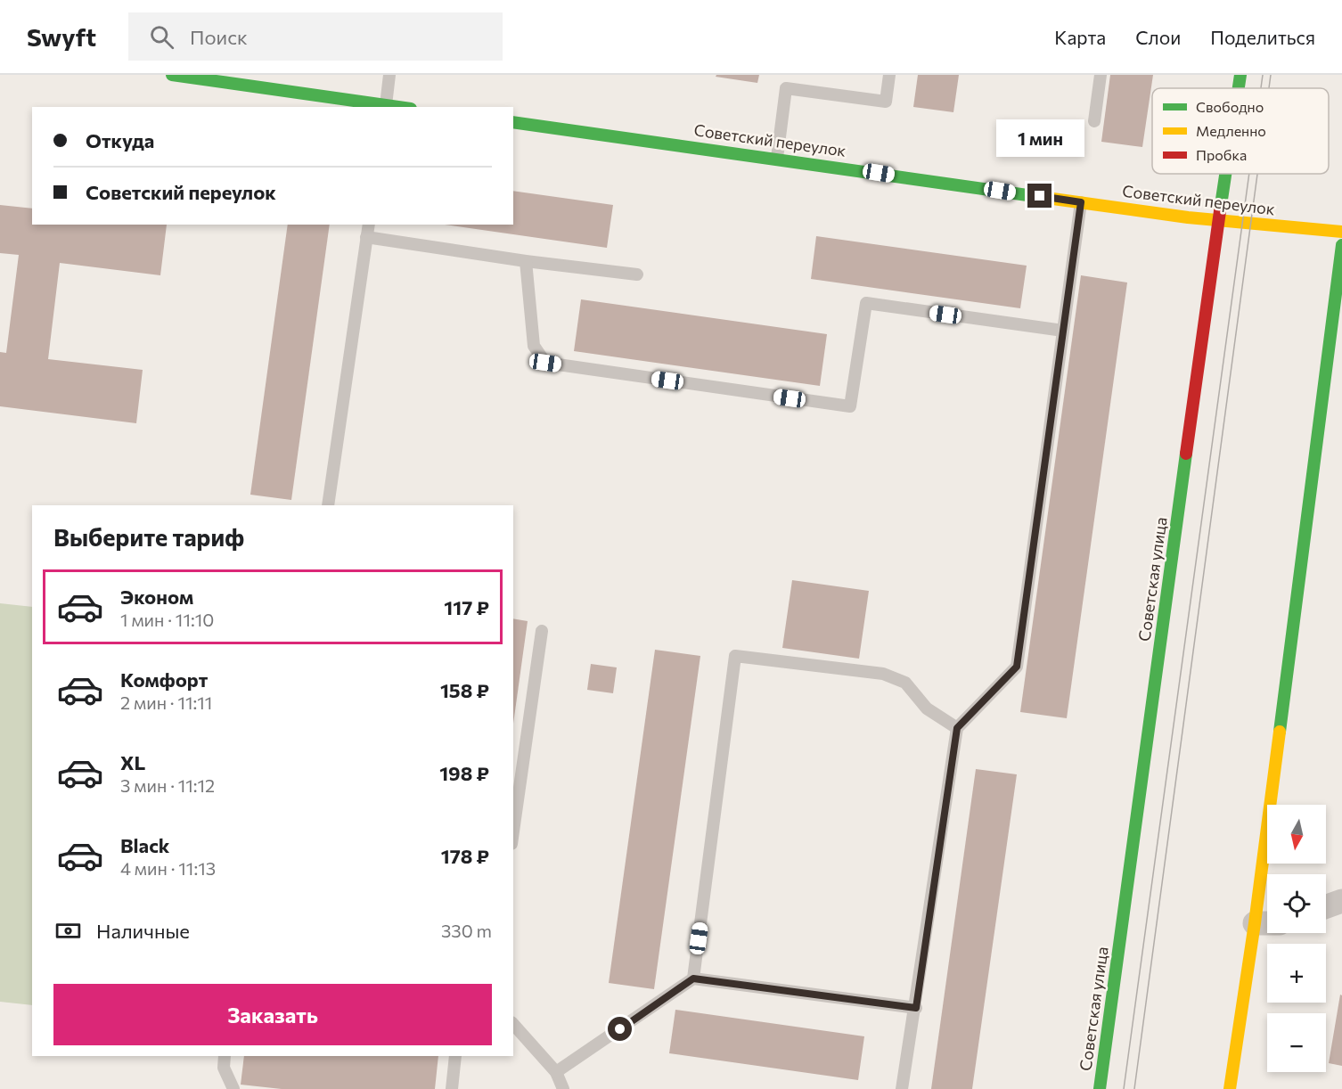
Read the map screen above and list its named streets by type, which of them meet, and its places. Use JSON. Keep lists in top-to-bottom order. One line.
{"streets":{"main road":["Советский переулок","Советская улица"]},"crossings":[["Советский переулок","Советская улица"]],"legend":["Свободно","Медленно","Пробка"],"north":"bottom","page":{"header":"Swyft","search":"Поиск","nav":["Карта","Слои","Поделиться"],"banner":["Откуда","Советский переулок"],"bubble":"1 мин","heading":"Выберите тариф","list":[{"name":"Эконом","note":"1 мин · 11:10","value":"117 ₽"},{"name":"Комфорт","note":"2 мин · 11:11","value":"158 ₽"},{"name":"XL","note":"3 мин · 11:12","value":"198 ₽"},{"name":"Black","note":"4 мин · 11:13","value":"178 ₽"}],"map_buttons":["+","−"],"pay":["Наличные","330 m"],"buttons":"Заказать"}}
